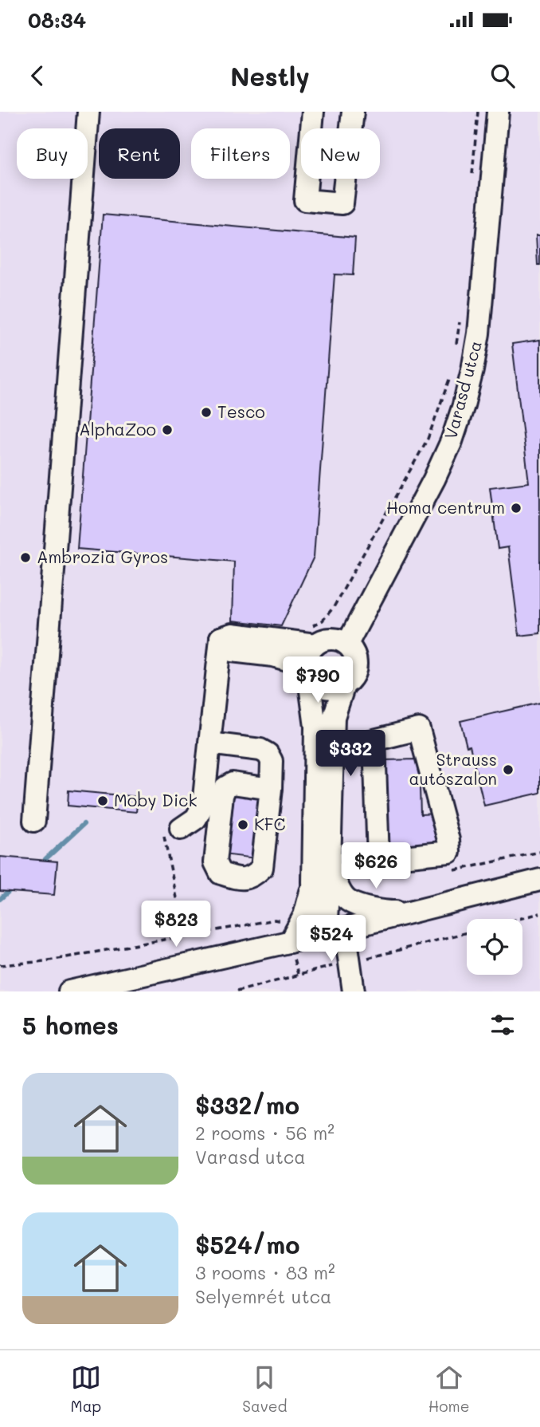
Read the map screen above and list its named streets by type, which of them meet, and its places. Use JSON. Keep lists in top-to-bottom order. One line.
{"streets":{"street":["Varasd utca"]},"places":["Tesco","AlphaZoo","Homa centrum","Ambrozia Gyros","Strauss autószalon","Moby Dick","KFC"],"page":{"status":"08:34","header":"Nestly","chip":["Buy","Rent","Filters","New"],"price":["$790","$332","$626","$823","$524"],"heading":"5 homes","list":[{"name":"$332/mo","note":"2 rooms · 56 m² · Varasd utca"},{"name":"$524/mo","note":"3 rooms · 83 m² · Selyemrét utca"}],"tabs":["Map","Saved","Home"]}}
